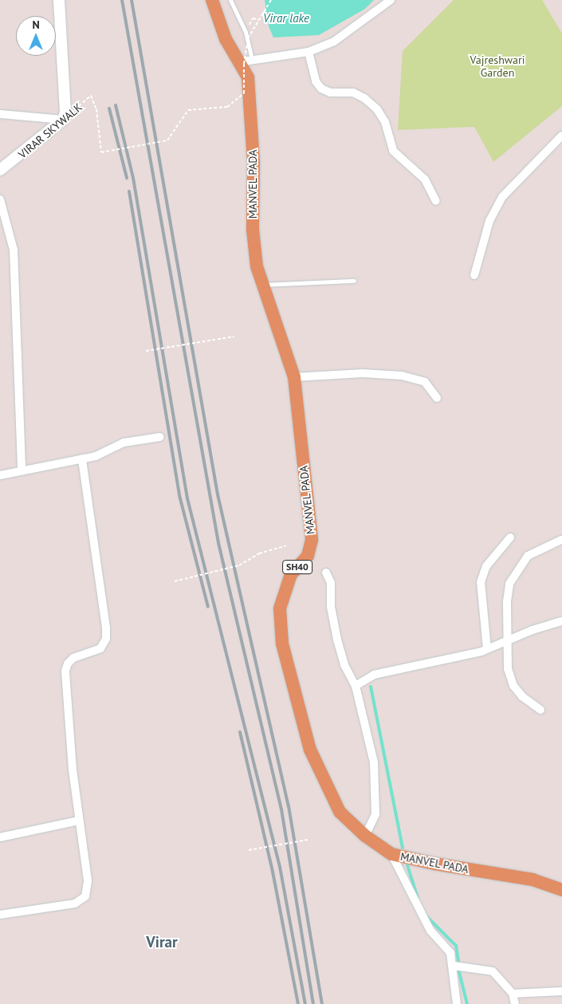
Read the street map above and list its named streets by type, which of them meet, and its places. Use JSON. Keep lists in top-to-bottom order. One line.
{"streets":{"main road":["MANVEL PADA","SH40"],"path":["VIRAR SKYWALK"]},"districts":["Virar"],"water":["Virar lake"],"parks":["Vajreshwari Garden"],"north":"top"}
